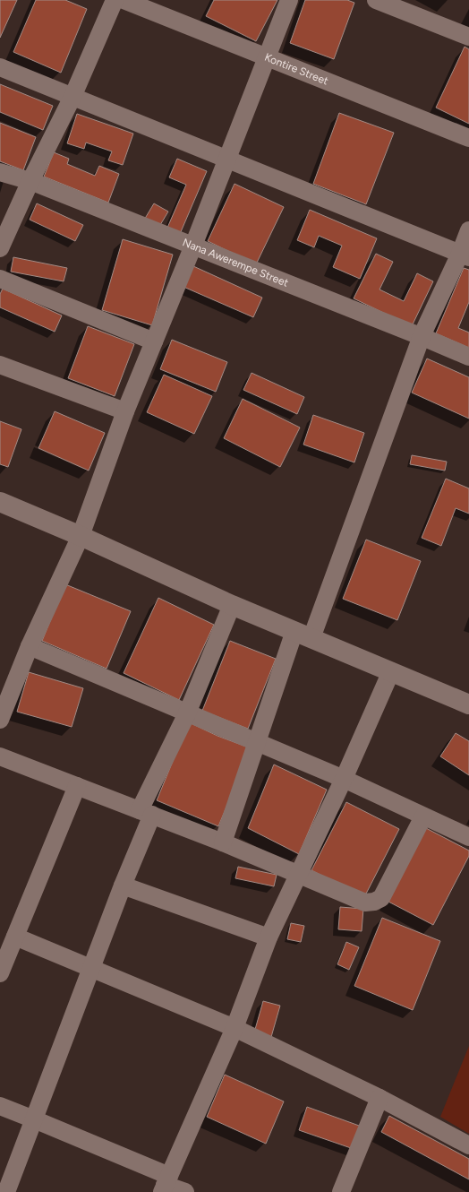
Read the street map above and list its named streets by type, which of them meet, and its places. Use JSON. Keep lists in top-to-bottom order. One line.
{"streets":{"street":["Kontire Street","Nana Awerempe Street"]}}
